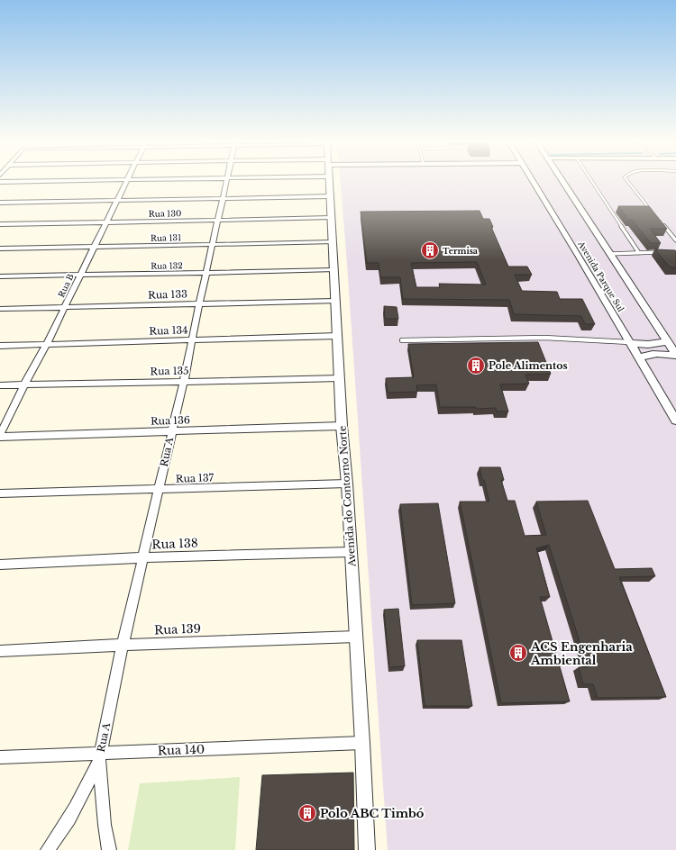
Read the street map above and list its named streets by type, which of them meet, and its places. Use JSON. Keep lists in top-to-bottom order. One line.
{"streets":{"street":["Rua 130","Rua 131","Rua 132","Avenida Parque Sul","Rua B","Rua 133","Rua 134","Rua 135","Rua 136","Rua A","Rua 137","Avenida do Contorno Norte","Rua 138","Rua 139","Rua 140"]},"crossings":[["Rua 130","Rua B"],["Rua 130","Rua A"],["Rua 130","Avenida do Contorno Norte"],["Rua 131","Rua B"],["Rua 131","Rua A"],["Rua 131","Avenida do Contorno Norte"],["Rua 132","Rua B"],["Rua 132","Rua A"],["Rua 132","Avenida do Contorno Norte"],["Rua B","Rua 133"],["Rua B","Rua 134"],["Rua B","Rua 135"],["Rua B","Rua 136"],["Rua 133","Rua A"],["Rua 133","Avenida do Contorno Norte"],["Rua 134","Rua A"],["Rua 134","Avenida do Contorno Norte"],["Rua 135","Rua A"],["Rua 135","Avenida do Contorno Norte"],["Rua 136","Rua A"],["Rua 136","Avenida do Contorno Norte"],["Rua A","Rua 137"],["Rua A","Rua 138"],["Rua A","Rua 139"],["Rua A","Rua 140"],["Rua 137","Avenida do Contorno Norte"],["Avenida do Contorno Norte","Rua 138"],["Avenida do Contorno Norte","Rua 139"],["Avenida do Contorno Norte","Rua 140"]],"places":{"building":["Termisa","Pole Alimentos","ACS Engenharia Ambiental","Polo ABC Timbó"]}}
